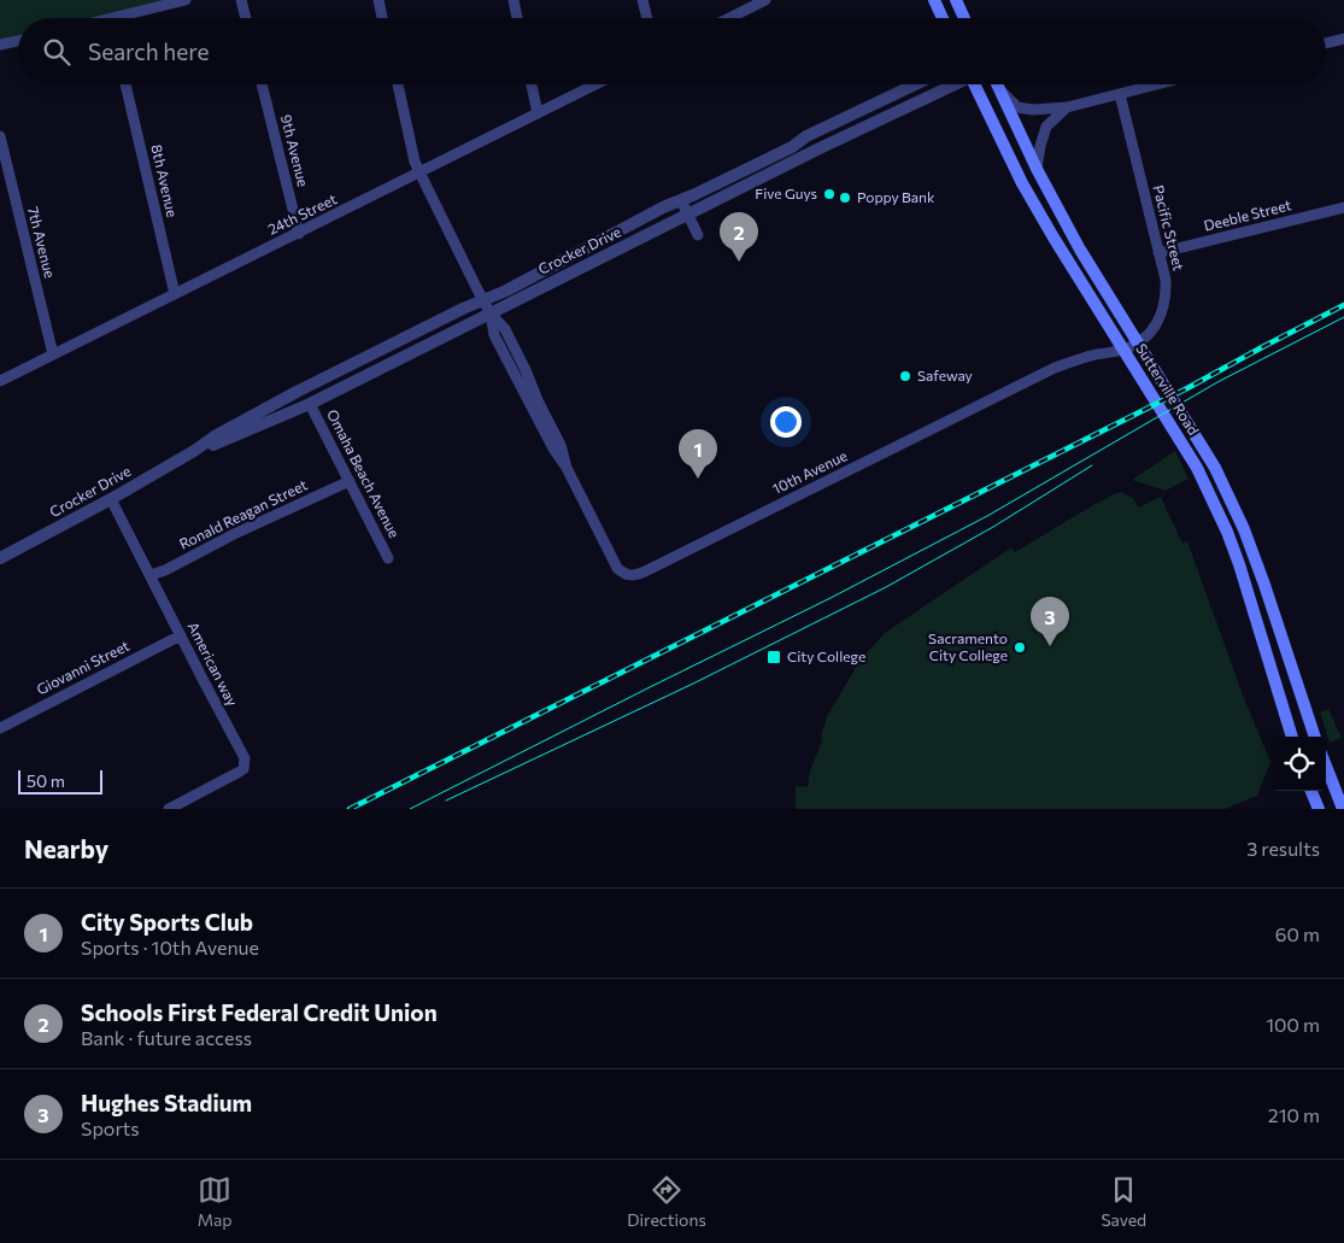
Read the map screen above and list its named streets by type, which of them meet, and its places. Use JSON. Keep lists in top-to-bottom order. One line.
{"streets":{"main road":["Sutterville Road"],"street":["9th Avenue","8th Avenue","24th Street","Deeble Street","Pacific Street","7th Avenue","Crocker Drive","10th Avenue","Omaha Beach Avenue","Ronald Reagan Street","American way","Giovanni Street"]},"crossings":[["9th Avenue","24th Street"],["8th Avenue","24th Street"],["24th Street","7th Avenue"],["24th Street","10th Avenue"],["Deeble Street","Pacific Street"],["Pacific Street","10th Avenue"],["Crocker Drive","10th Avenue"],["Crocker Drive","Omaha Beach Avenue"],["Crocker Drive","American way"],["Omaha Beach Avenue","Ronald Reagan Street"],["Ronald Reagan Street","American way"],["American way","Giovanni Street"]],"places":{"other":["Five Guys","Poppy Bank","Safeway","Sacramento City College"],"transit":["City College"]},"scale_bar":"50 m","page":{"search":"Search here","pins":["2","1","3"],"scale":"50 m","heading":["Nearby","3 results"],"list":[{"mark":"1","name":"City Sports Club","note":"Sports · 10th Avenue","value":"60 m"},{"mark":"2","name":"Schools First Federal Credit Union","note":"Bank · future access","value":"100 m"},{"mark":"3","name":"Hughes Stadium","note":"Sports","value":"210 m"}],"nav":["Map","Directions","Saved"]}}
